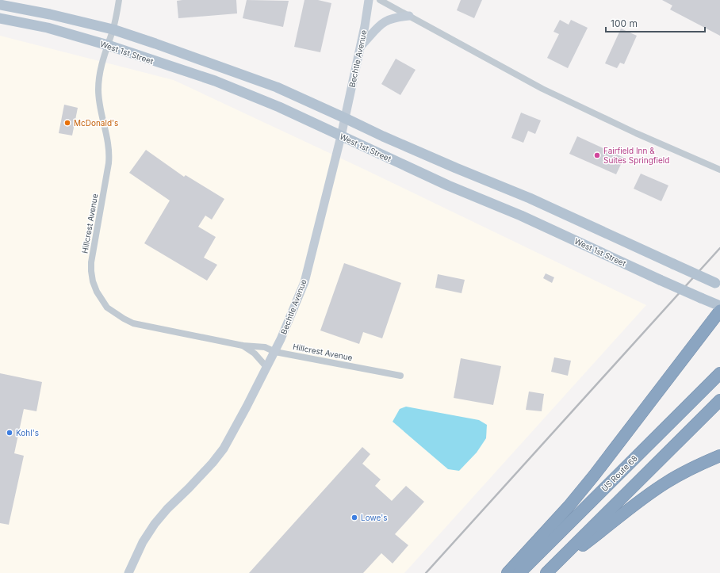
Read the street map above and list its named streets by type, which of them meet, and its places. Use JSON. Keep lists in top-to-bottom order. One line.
{"streets":{"highway":["US Route 68"],"main road":["West 1st Street"],"street":["Bechtle Avenue","Hillcrest Avenue"]},"crossings":[["West 1st Street","Bechtle Avenue"],["West 1st Street","Hillcrest Avenue"],["Bechtle Avenue","Hillcrest Avenue"]],"places":["McDonald's","Fairfield Inn & Suites Springfield","Kohl's","Lowe's"],"scale_bar":"100 m"}
